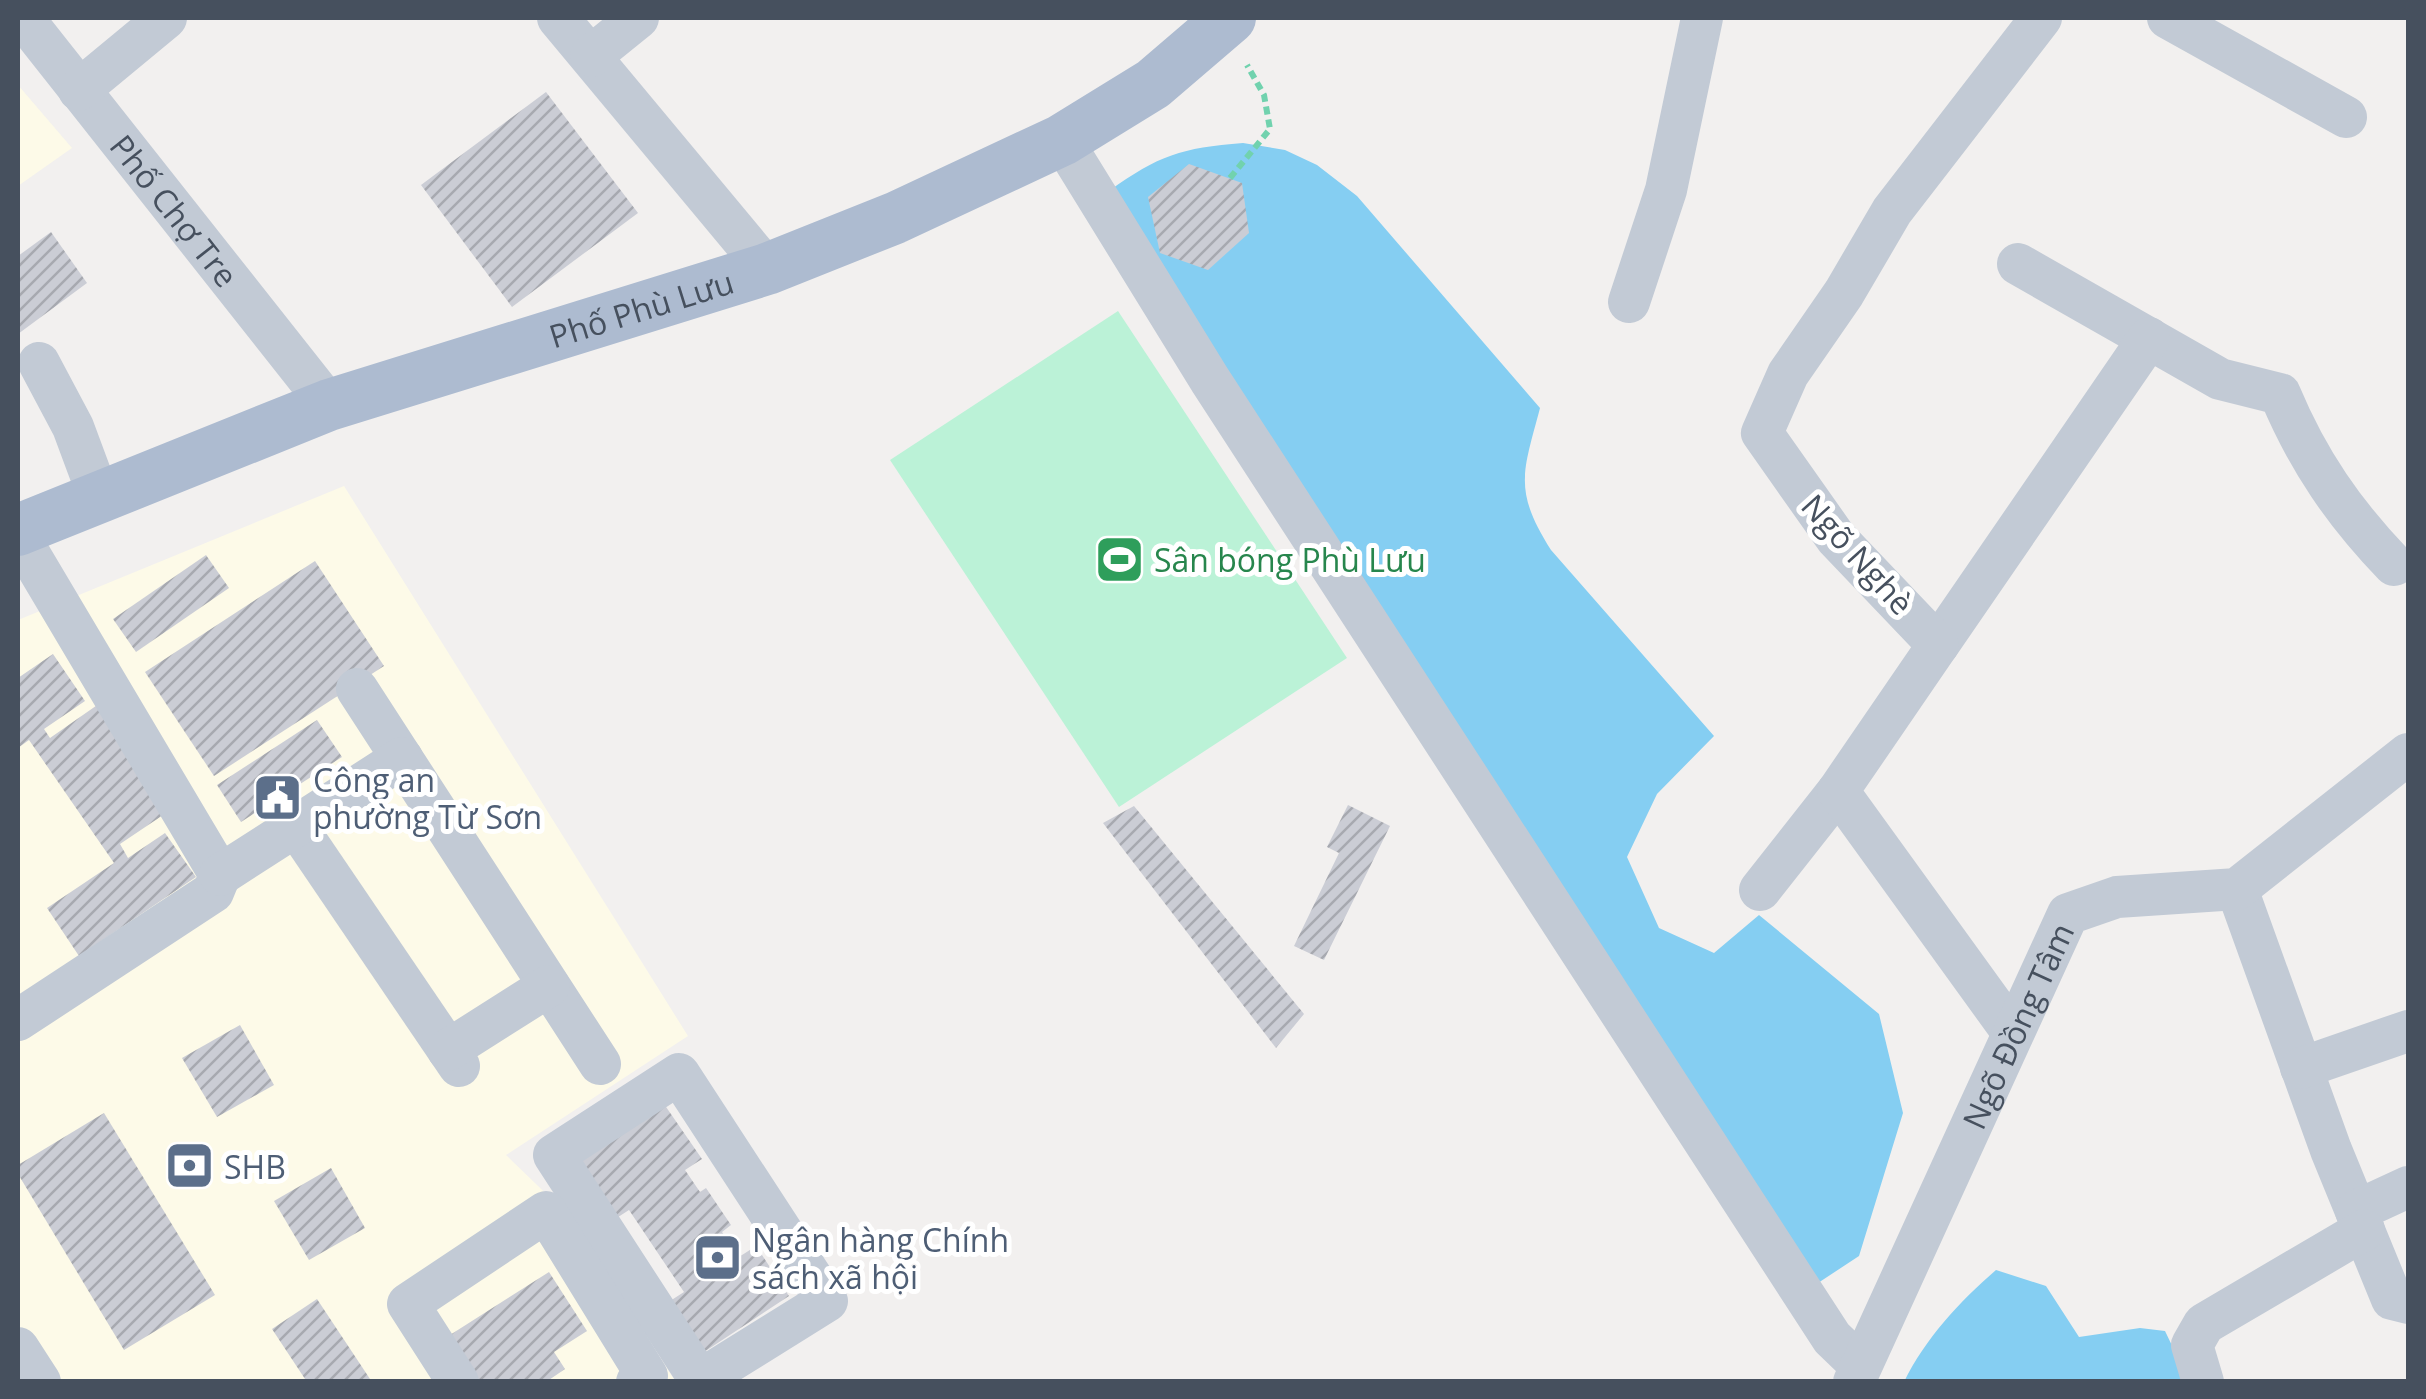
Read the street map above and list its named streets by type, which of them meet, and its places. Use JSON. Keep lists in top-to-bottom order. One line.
{"streets":{"main road":["Phố Phù Lưu"],"street":["Phố Chợ Tre","Ngõ Nghè","Ngõ Đồng Tâm"]},"crossings":[["Phố Chợ Tre","Phố Phù Lưu"]],"places":{"sports":["Sân bóng Phù Lưu"],"public building":["Công an phường Từ Sơn"],"bank":["SHB","Ngân hàng Chính sách xã hội"]}}
